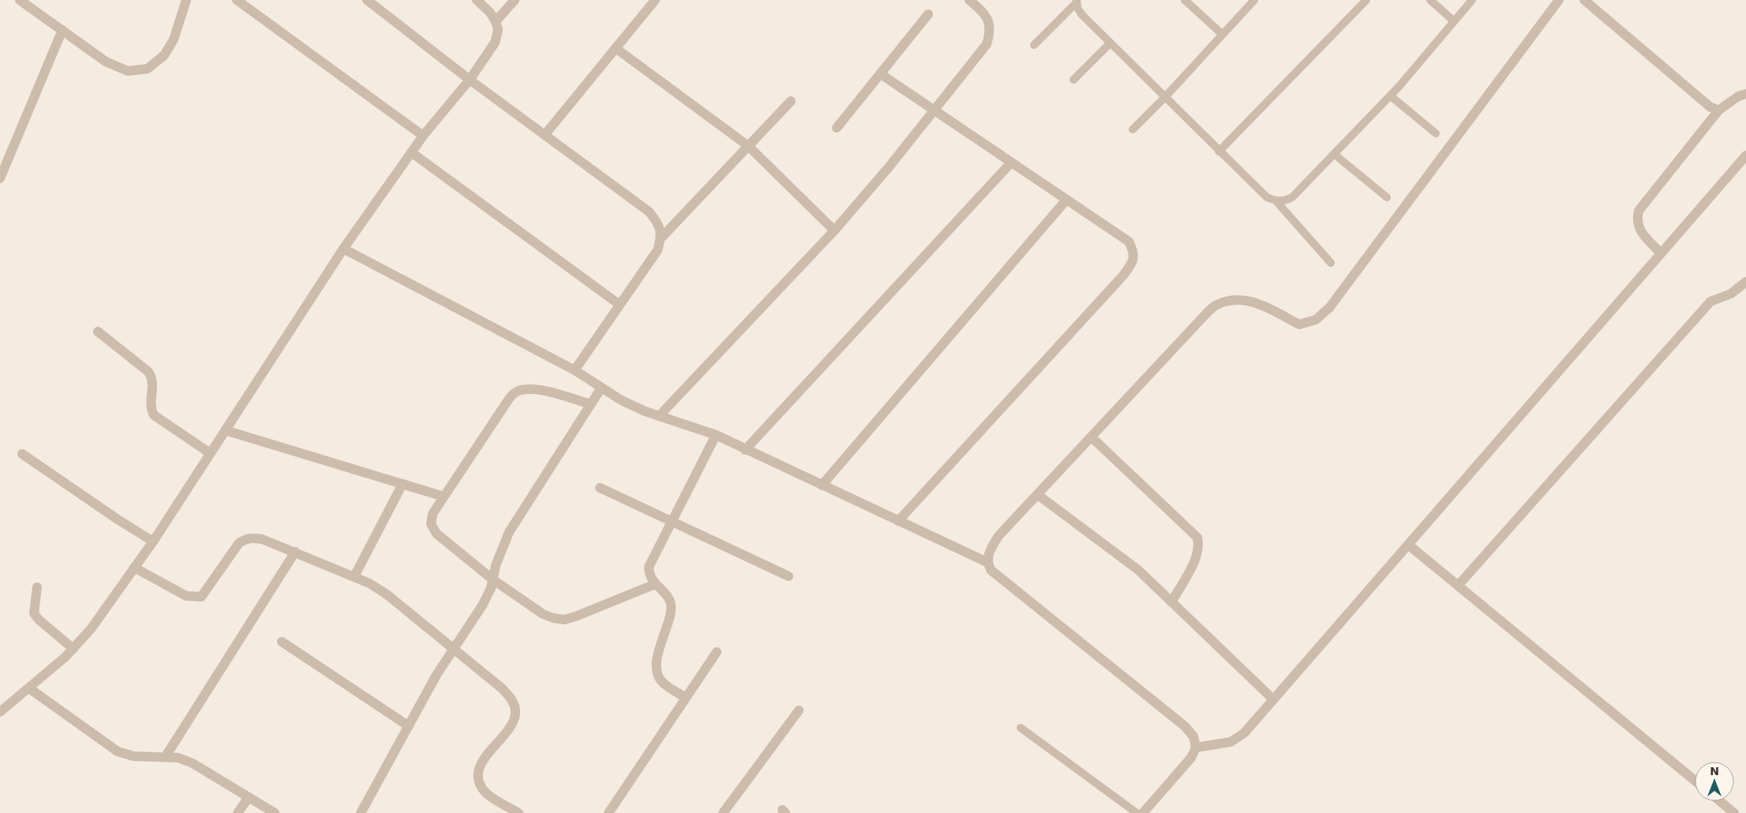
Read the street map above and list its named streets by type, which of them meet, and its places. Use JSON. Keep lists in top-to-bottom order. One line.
{"north":"top"}
